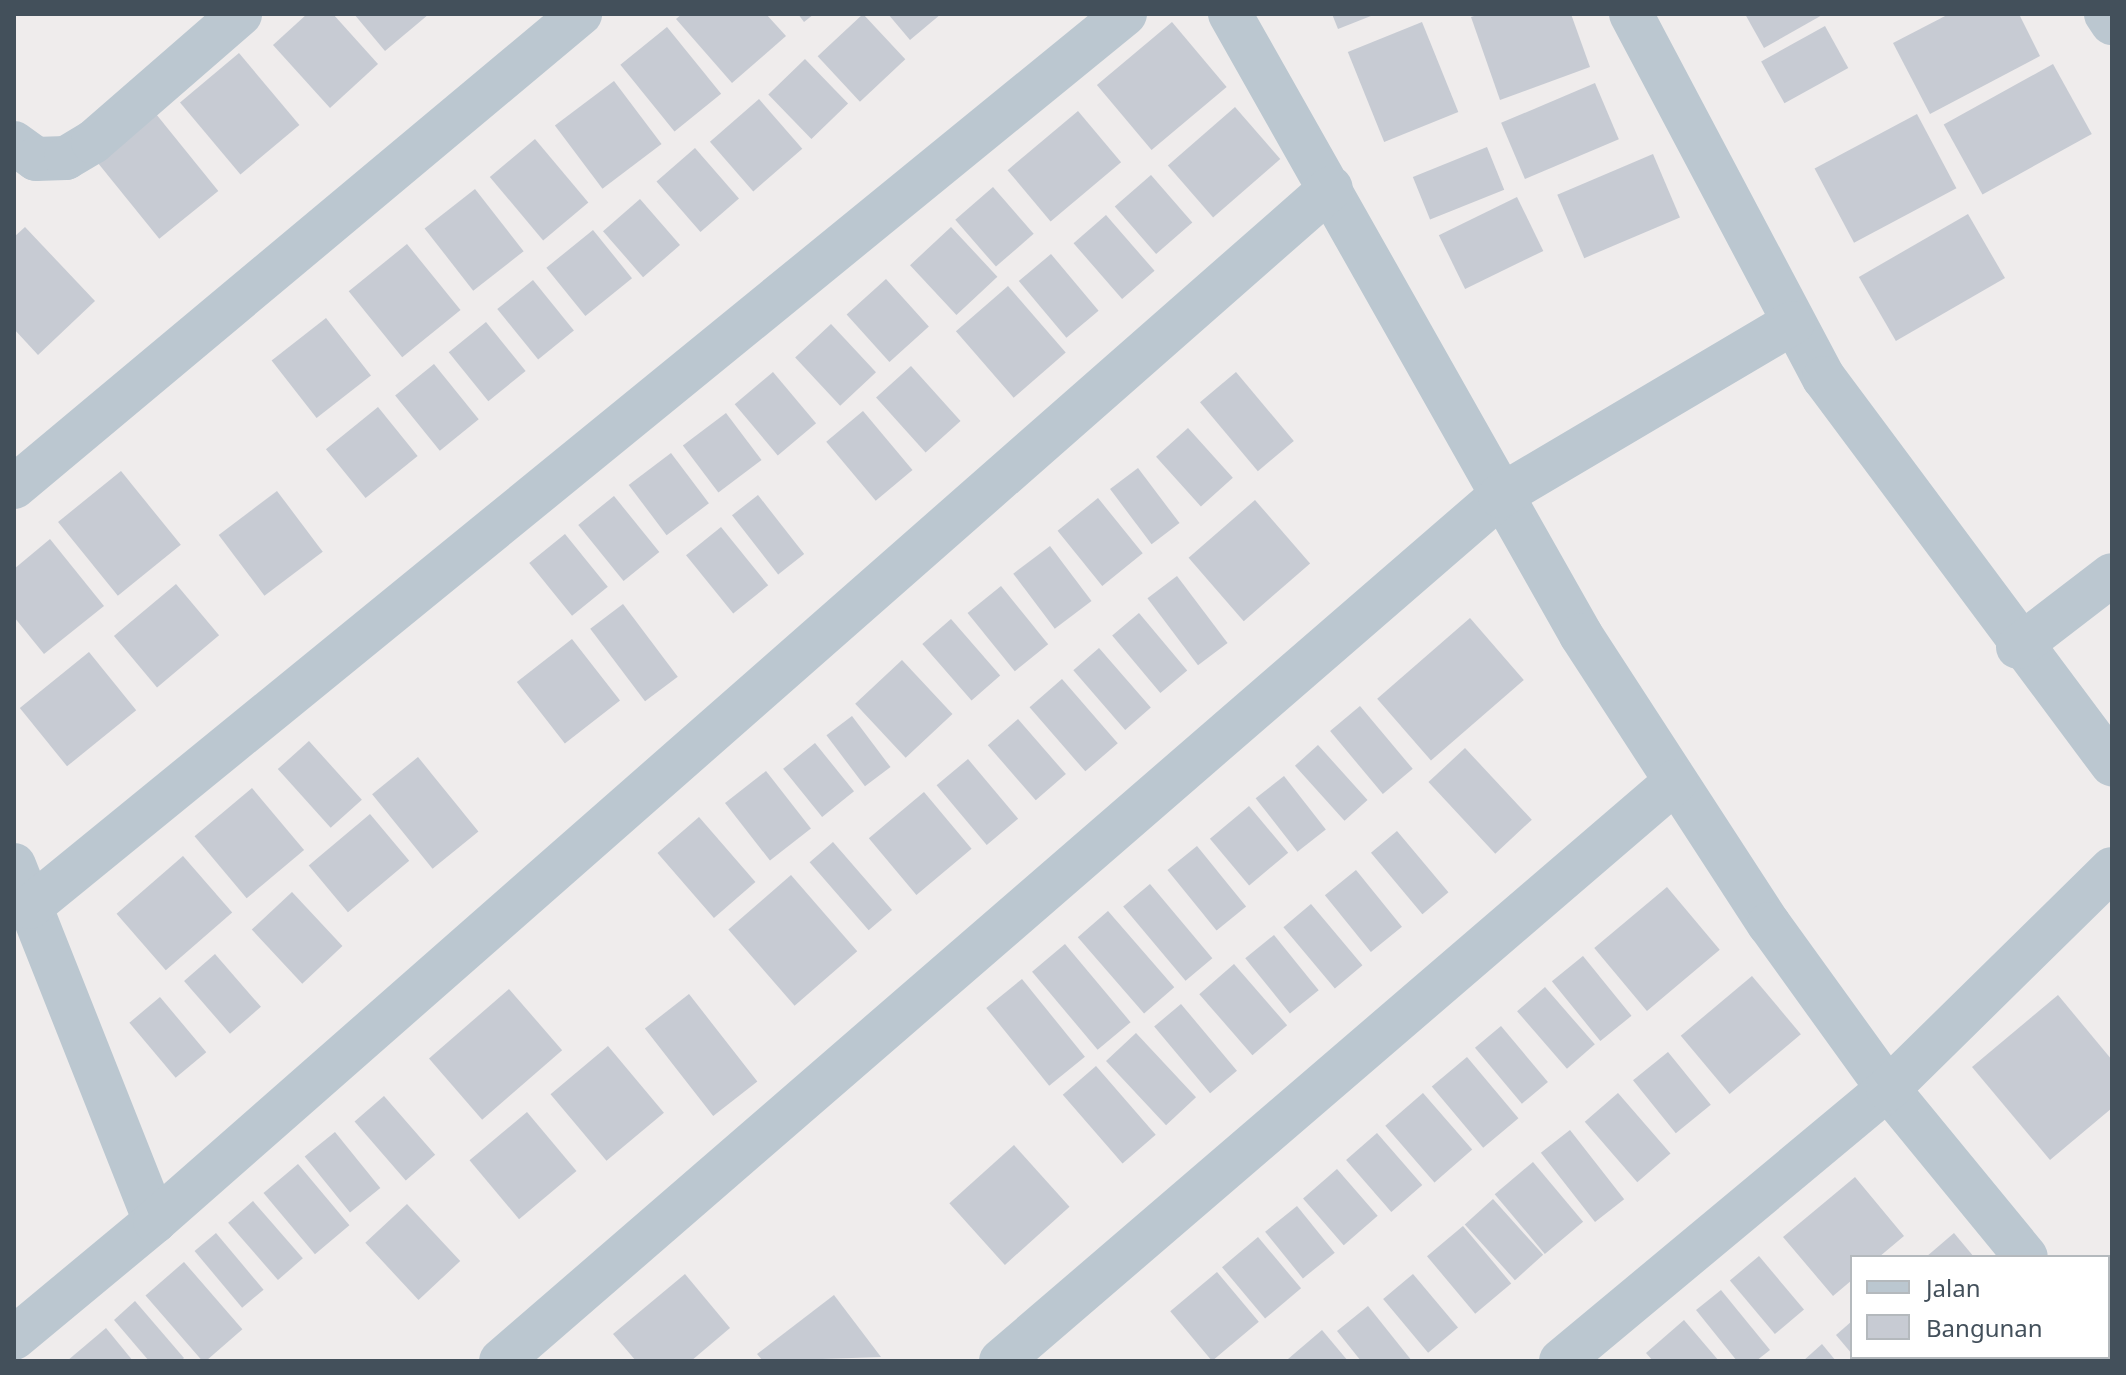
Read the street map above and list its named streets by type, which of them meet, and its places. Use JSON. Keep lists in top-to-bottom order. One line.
{"legend":["Jalan","Bangunan"]}
